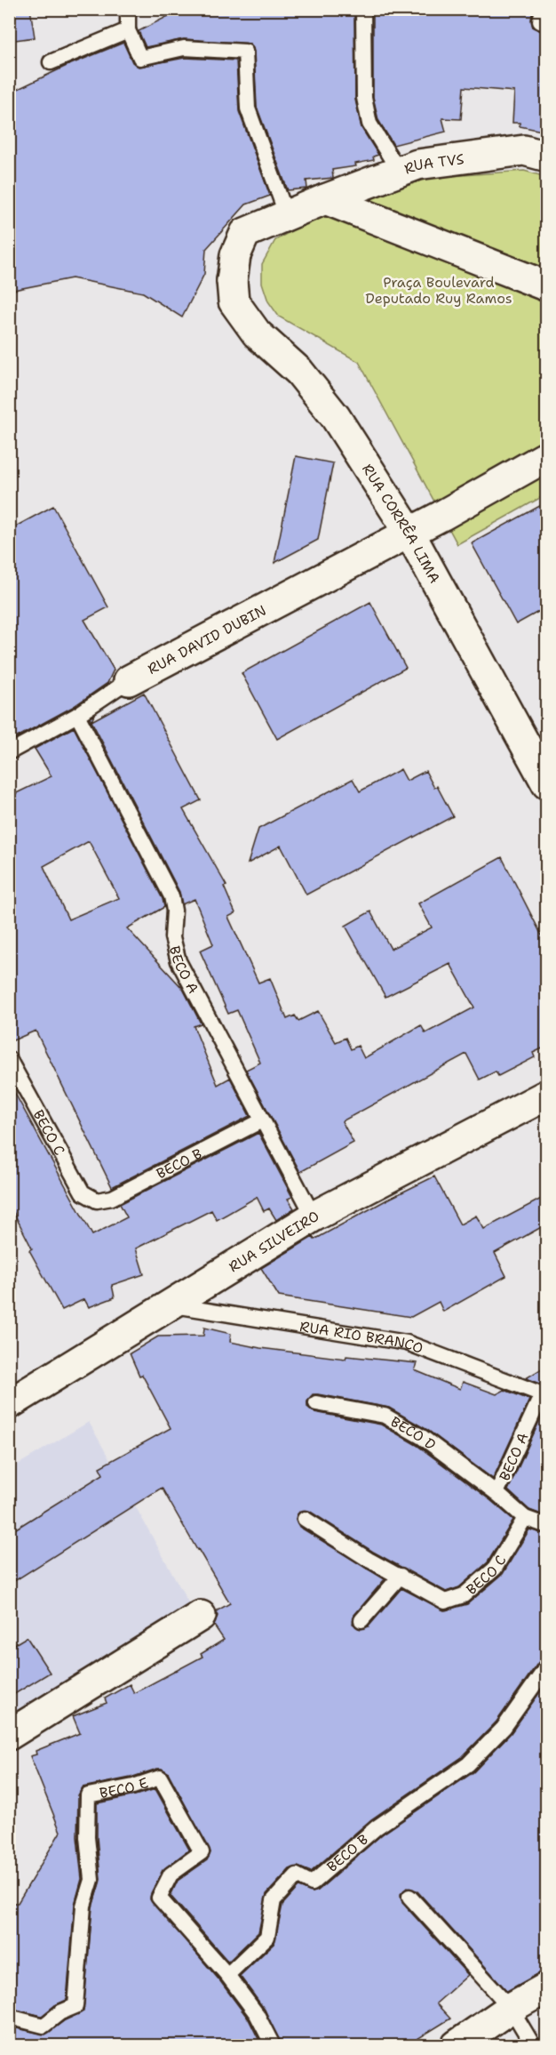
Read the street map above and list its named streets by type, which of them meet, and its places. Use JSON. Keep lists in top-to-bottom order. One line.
{"streets":{"street":["RUA TVS","RUA CORRÊA LIMA","RUA DAVID DUBIN","RUA SILVEIRO"],"lane":["BECO A","BECO C","BECO B","RUA RIO BRANCO","BECO D","BECO E"]},"crossings":[["RUA TVS","RUA CORRÊA LIMA"],["RUA CORRÊA LIMA","RUA DAVID DUBIN"],["RUA DAVID DUBIN","BECO A"],["BECO A","BECO C"],["BECO A","BECO B"],["BECO A","RUA SILVEIRO"],["BECO A","RUA RIO BRANCO"],["BECO A","BECO D"],["BECO C","BECO B"],["BECO B","BECO E"],["RUA SILVEIRO","RUA RIO BRANCO"]],"parks":["Praça Boulevard Deputado Ruy Ramos"]}
